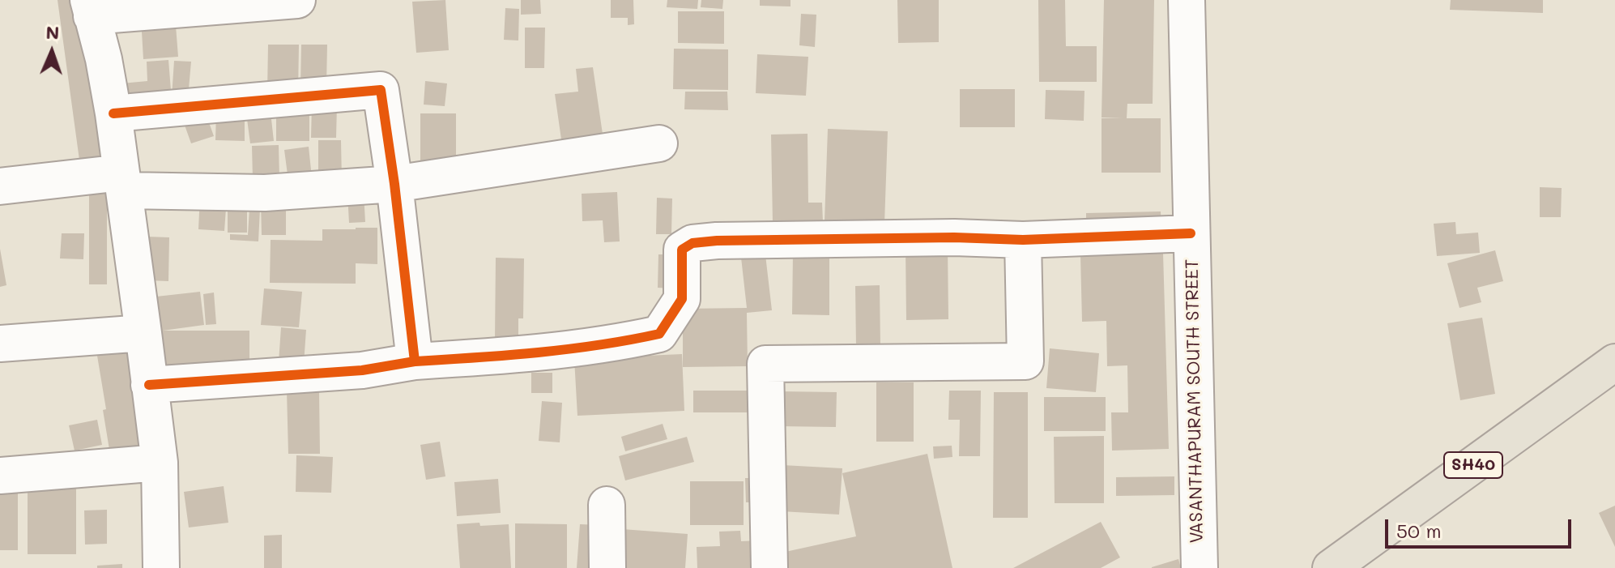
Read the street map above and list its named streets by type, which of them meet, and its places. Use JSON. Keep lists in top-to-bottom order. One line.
{"streets":{"main road":["SH40"],"street":["VASANTHAPURAM SOUTH STREET"]},"scale_bar":"50 m","north":"top"}
